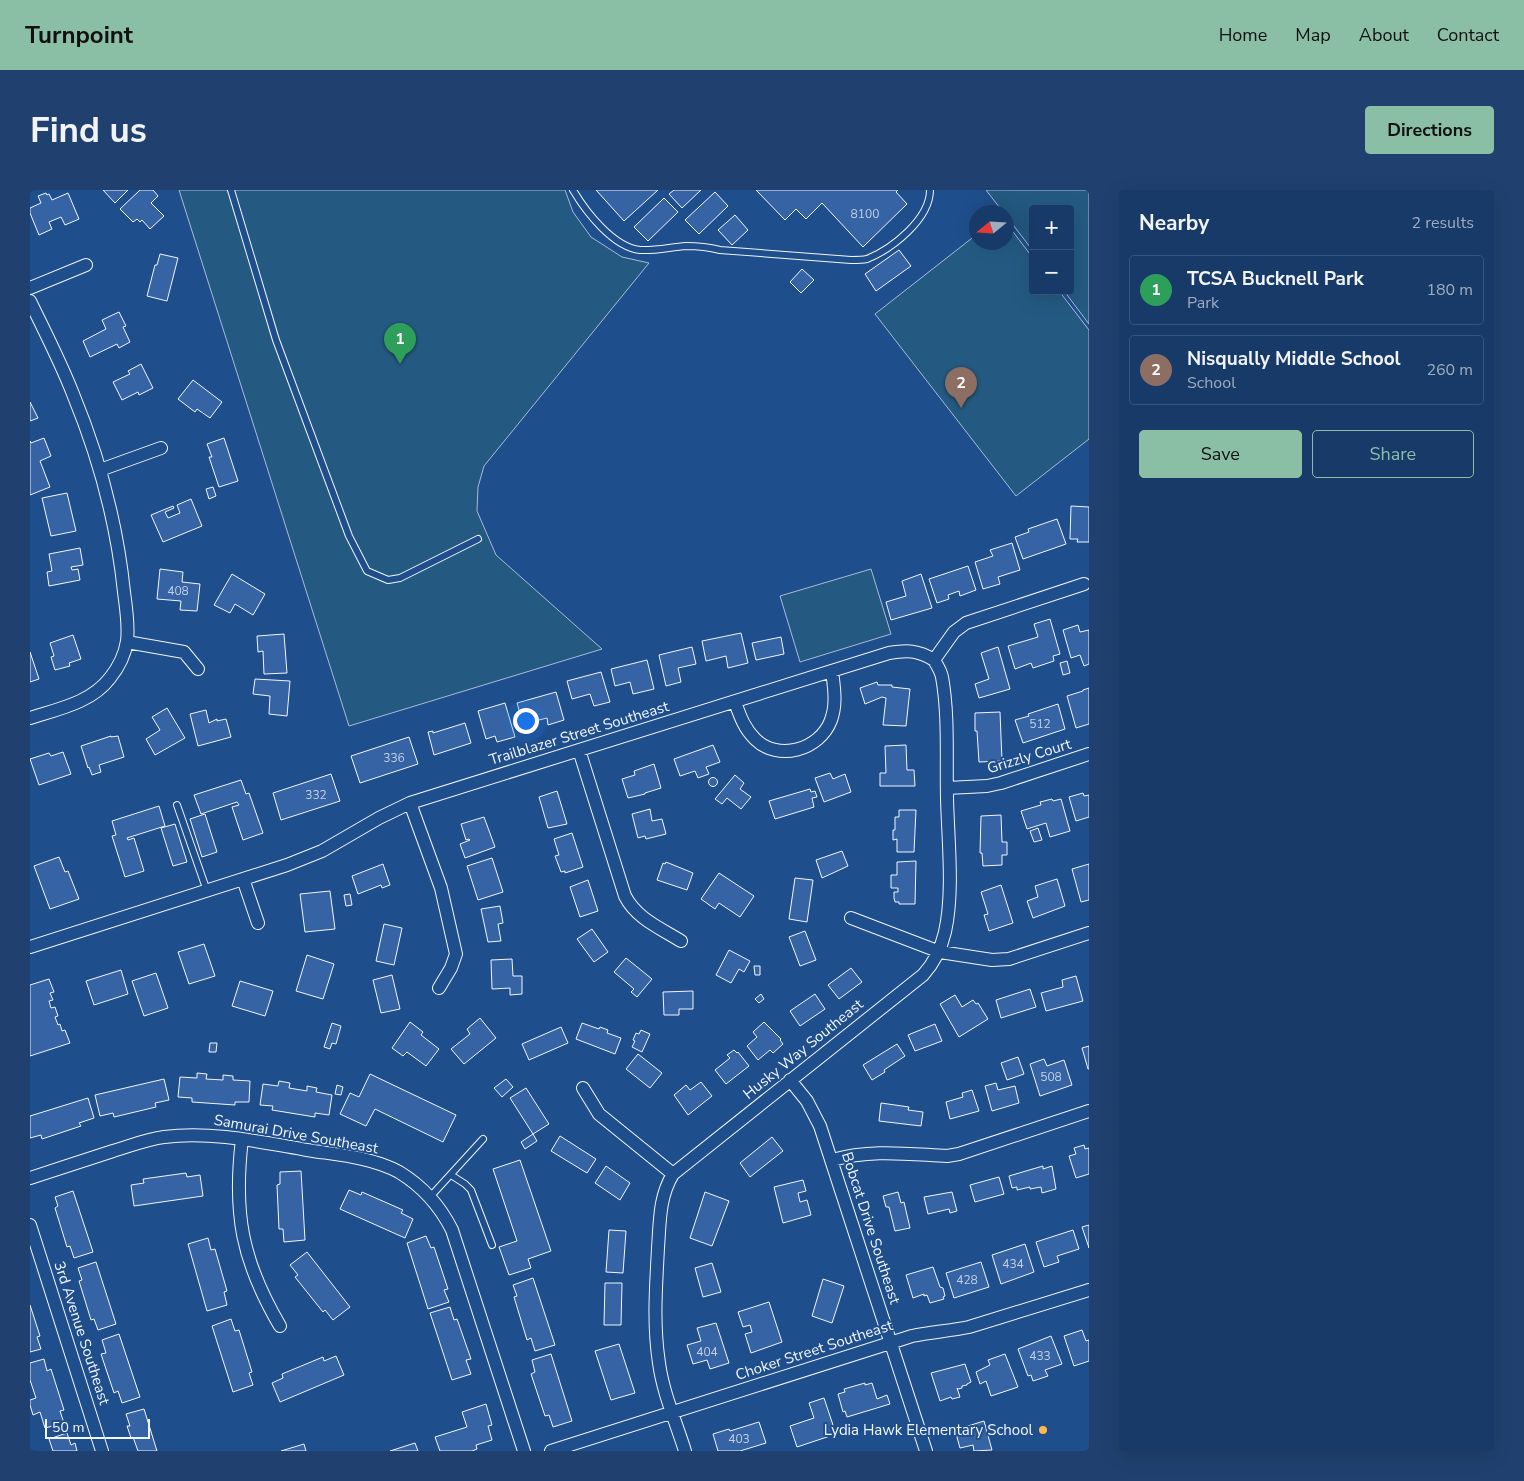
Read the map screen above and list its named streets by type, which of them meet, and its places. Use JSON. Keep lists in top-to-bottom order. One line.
{"streets":{"street":["Trailblazer Street Southeast","Grizzly Court","Husky Way Southeast","Samurai Drive Southeast","Bobcat Drive Southeast","3rd Avenue Southeast","Choker Street Southeast"]},"crossings":[["Trailblazer Street Southeast","Husky Way Southeast"],["Grizzly Court","Husky Way Southeast"],["Husky Way Southeast","Bobcat Drive Southeast"],["Husky Way Southeast","Choker Street Southeast"],["Bobcat Drive Southeast","Choker Street Southeast"]],"places":["Lydia Hawk Elementary School"],"house_numbers":["8100","408","512","336","332","508","434","428","404","433","403"],"scale_bar":"50 m","north":"left","page":{"header":"Turnpoint","nav":["Home","Map","About","Contact"],"buttons":["Directions",["Save","Share"]],"title":"Find us","heading":["Nearby","2 results"],"map_buttons":["+","−"],"list":[{"mark":"1","name":"TCSA Bucknell Park","note":"Park","value":"180 m"},{"mark":"2","name":"Nisqually Middle School","note":"School","value":"260 m"}],"pins":["1","2"],"scale":"50 m"}}
